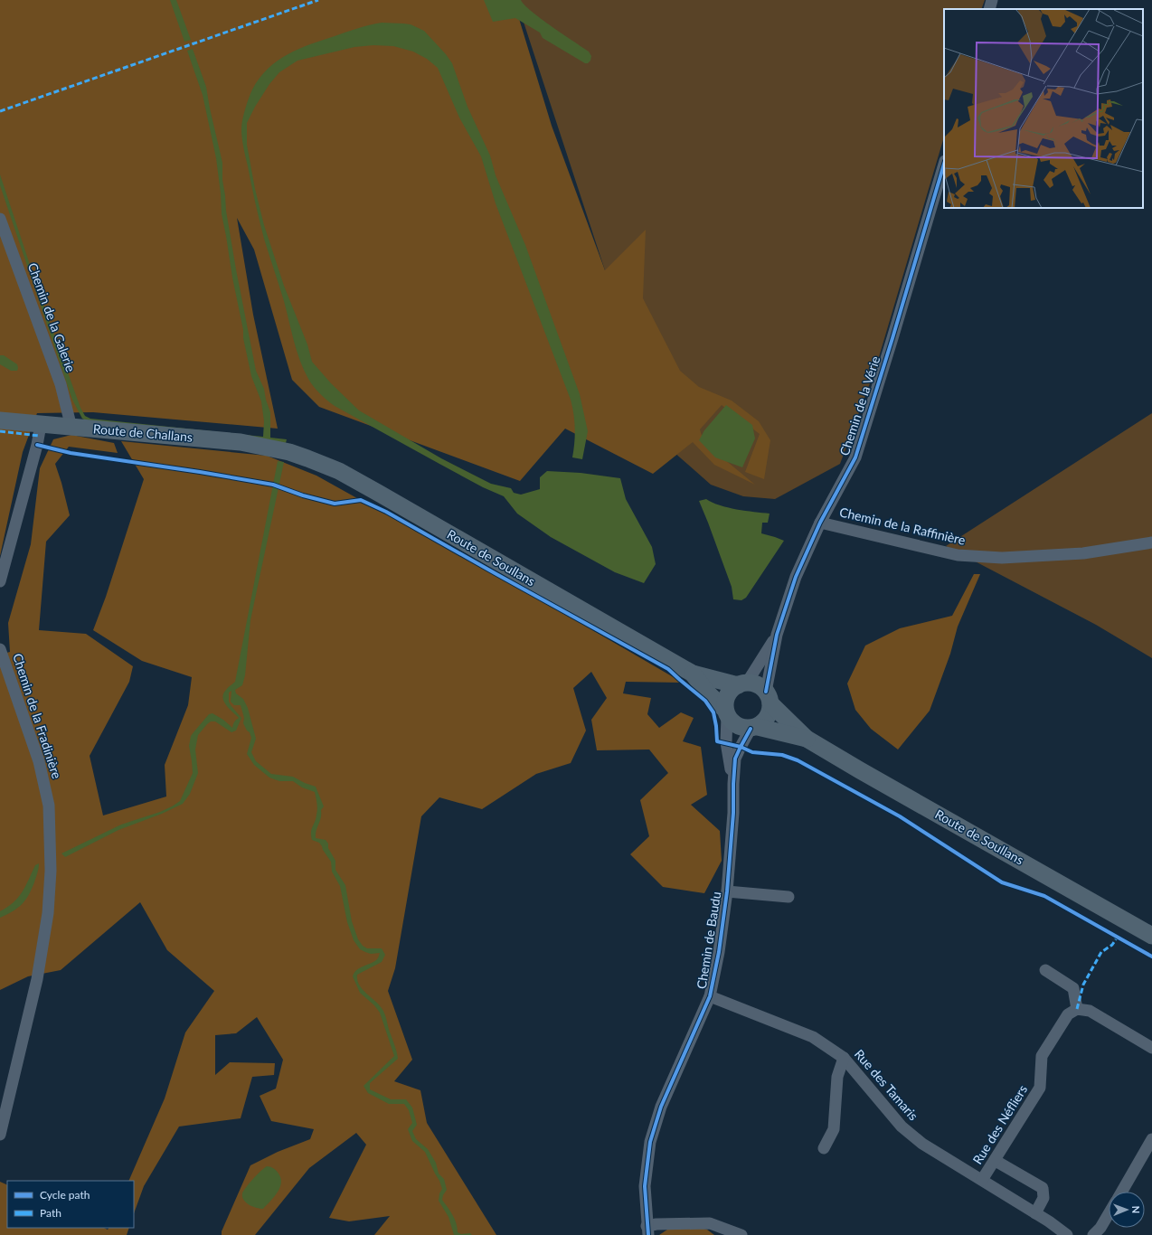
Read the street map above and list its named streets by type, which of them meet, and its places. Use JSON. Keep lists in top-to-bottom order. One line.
{"streets":{"main road":["Route de Challans","Route de Soullans"],"street":["Chemin de la Galerie","Chemin de la Vérie","Chemin de la Raffinière","Chemin de la Fradinière","Chemin de Baudu","Rue des Tamaris","Rue des Néfliers"]},"crossings":[["Chemin de la Galerie","Route de Challans"],["Chemin de la Vérie","Chemin de la Raffinière"],["Chemin de la Vérie","Route de Soullans"],["Chemin de la Vérie","Chemin de Baudu"],["Route de Challans","Route de Soullans"],["Route de Soullans","Chemin de Baudu"],["Chemin de Baudu","Rue des Tamaris"],["Rue des Tamaris","Rue des Néfliers"]],"legend":["Cycle path","Path"],"north":"right"}
